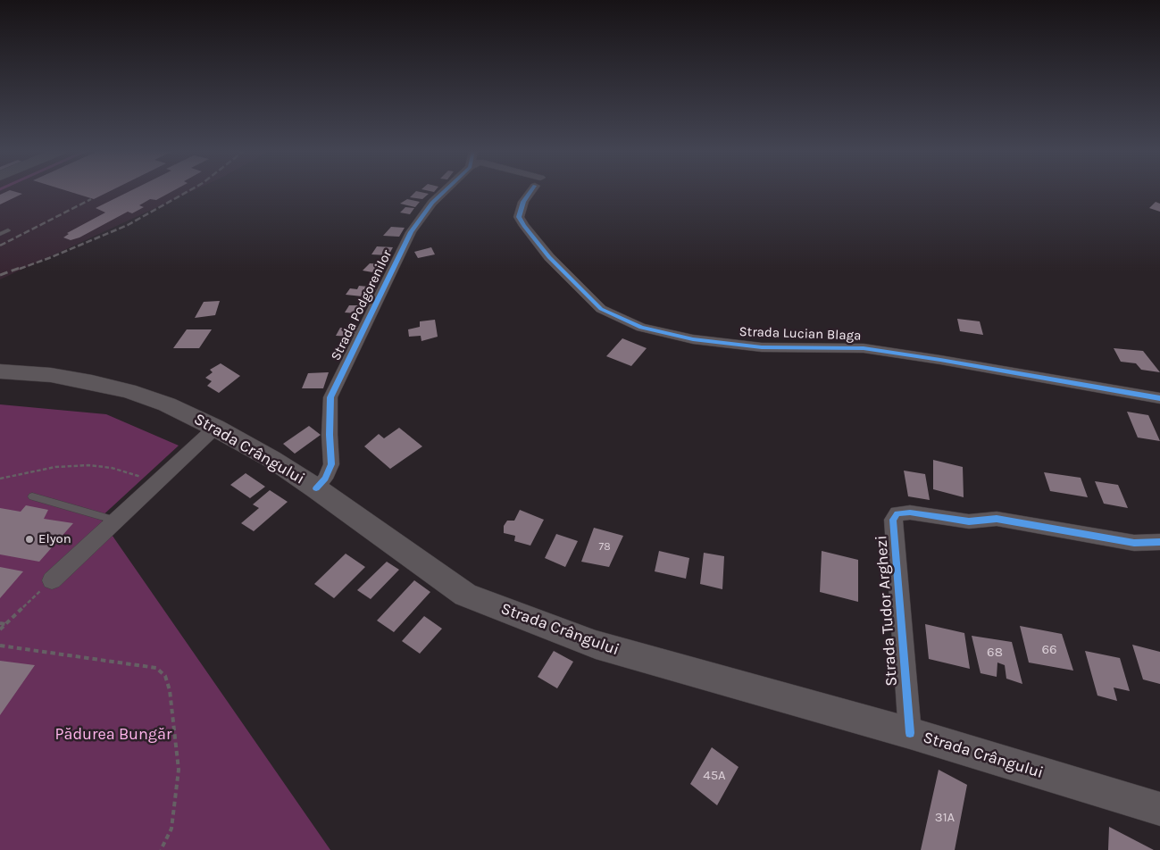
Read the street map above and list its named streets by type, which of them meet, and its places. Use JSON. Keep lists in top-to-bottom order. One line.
{"streets":{"main road":["Strada Crângului"],"street":["Strada Podgorenilor","Strada Lucian Blaga","Strada Tudor Arghezi"]},"crossings":[["Strada Podgorenilor","Strada Crângului"],["Strada Crângului","Strada Tudor Arghezi"]],"parks":["Pădurea Bungăr"],"places":["Elyon"],"house_numbers":["78","66","68","45A","31A"]}
